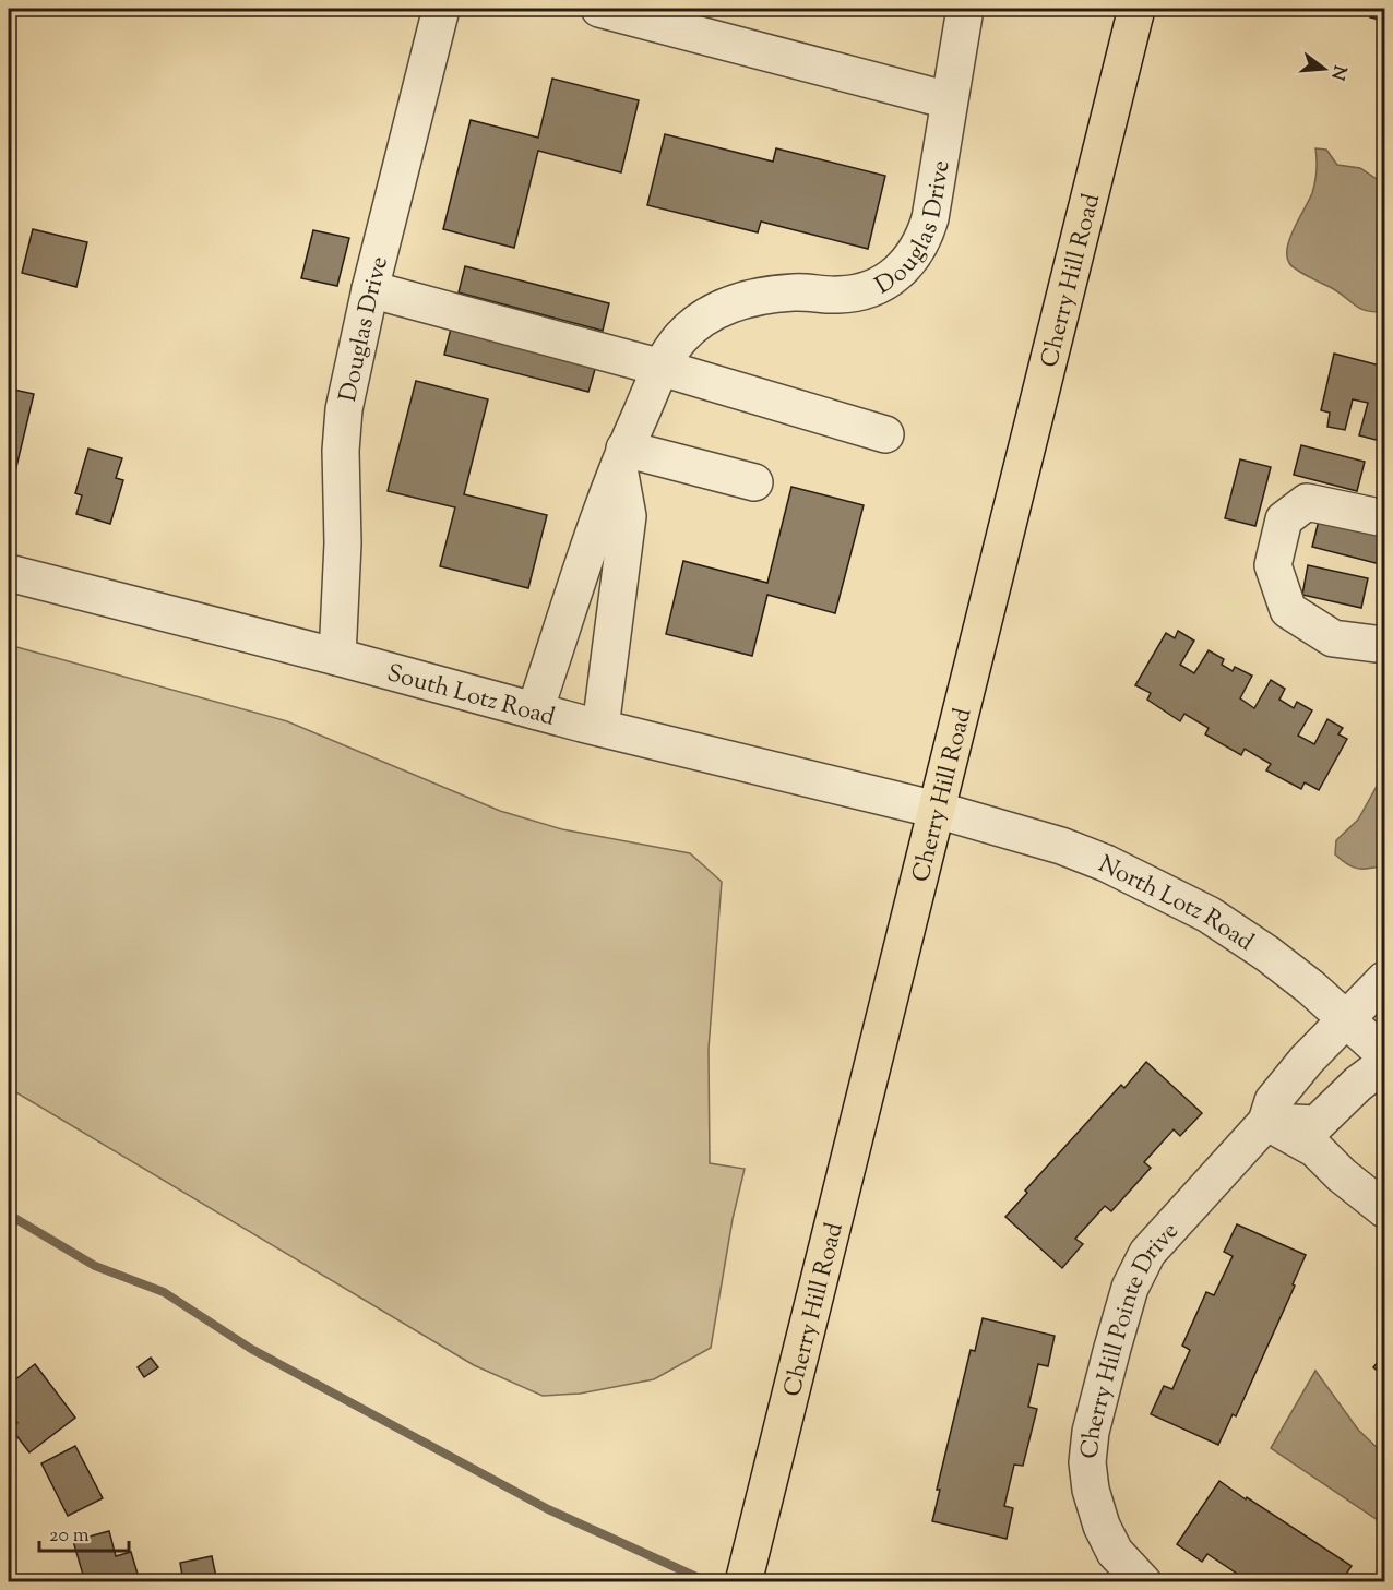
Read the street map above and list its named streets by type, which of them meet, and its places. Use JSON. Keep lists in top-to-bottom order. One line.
{"streets":{"main road":["Cherry Hill Road"],"street":["Douglas Drive","South Lotz Road","North Lotz Road","Cherry Hill Pointe Drive"]},"crossings":[["Douglas Drive","South Lotz Road"],["Cherry Hill Road","South Lotz Road"],["Cherry Hill Road","North Lotz Road"],["South Lotz Road","North Lotz Road"],["North Lotz Road","Cherry Hill Pointe Drive"]],"scale_bar":"20 m","north":"right"}
